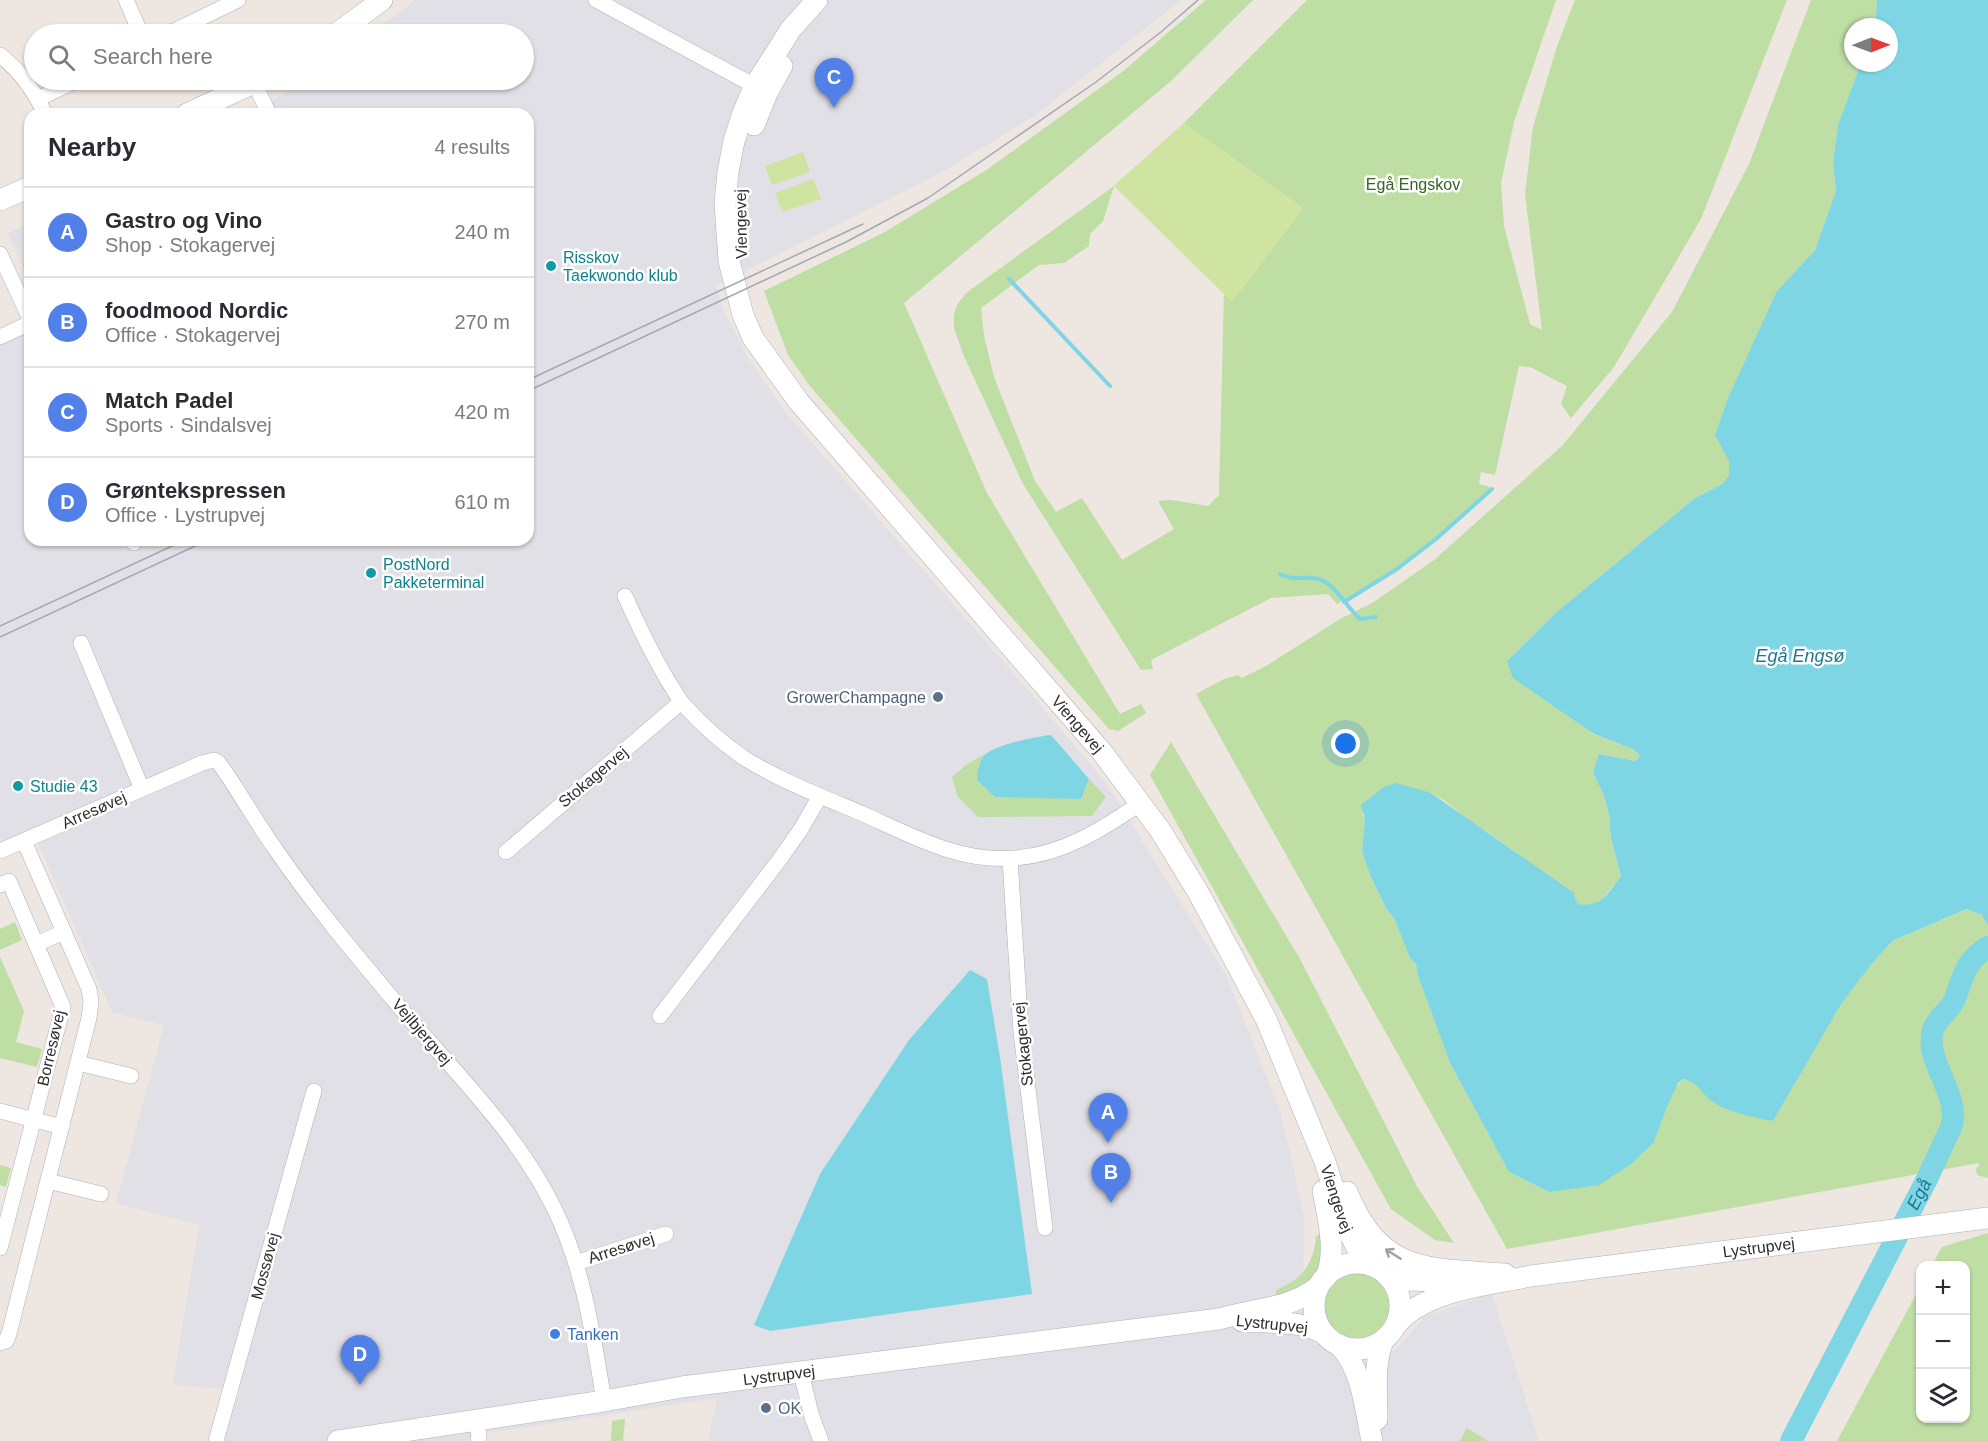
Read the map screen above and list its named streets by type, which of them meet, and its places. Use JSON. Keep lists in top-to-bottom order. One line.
{"streets":{"street":["Viengevej","Stokagervej","Arresøvej","Vejlbjergvej","Borresøvej","Lystrupvej","Mossøvej"]},"crossings":[["Viengevej","Lystrupvej"],["Arresøvej","Vejlbjergvej"],["Arresøvej","Borresøvej"],["Vejlbjergvej","Lystrupvej"]],"water":["Egå Engsø","Egå"],"parks":["Egå Engskov"],"places":["Risskov Taekwondo klub","PostNord Pakketerminal","GrowerChampagne","Studie 43","Tanken","OK"],"north":"right","page":{"search":"Search here","pins":["C","A","B","D"],"heading":["Nearby","4 results"],"list":[{"mark":"A","name":"Gastro og Vino","note":"Shop · Stokagervej","value":"240 m"},{"mark":"B","name":"foodmood Nordic","note":"Office · Stokagervej","value":"270 m"},{"mark":"C","name":"Match Padel","note":"Sports · Sindalsvej","value":"420 m"},{"mark":"D","name":"Grøntekspressen","note":"Office · Lystrupvej","value":"610 m"}],"map_buttons":["+","−"]}}
